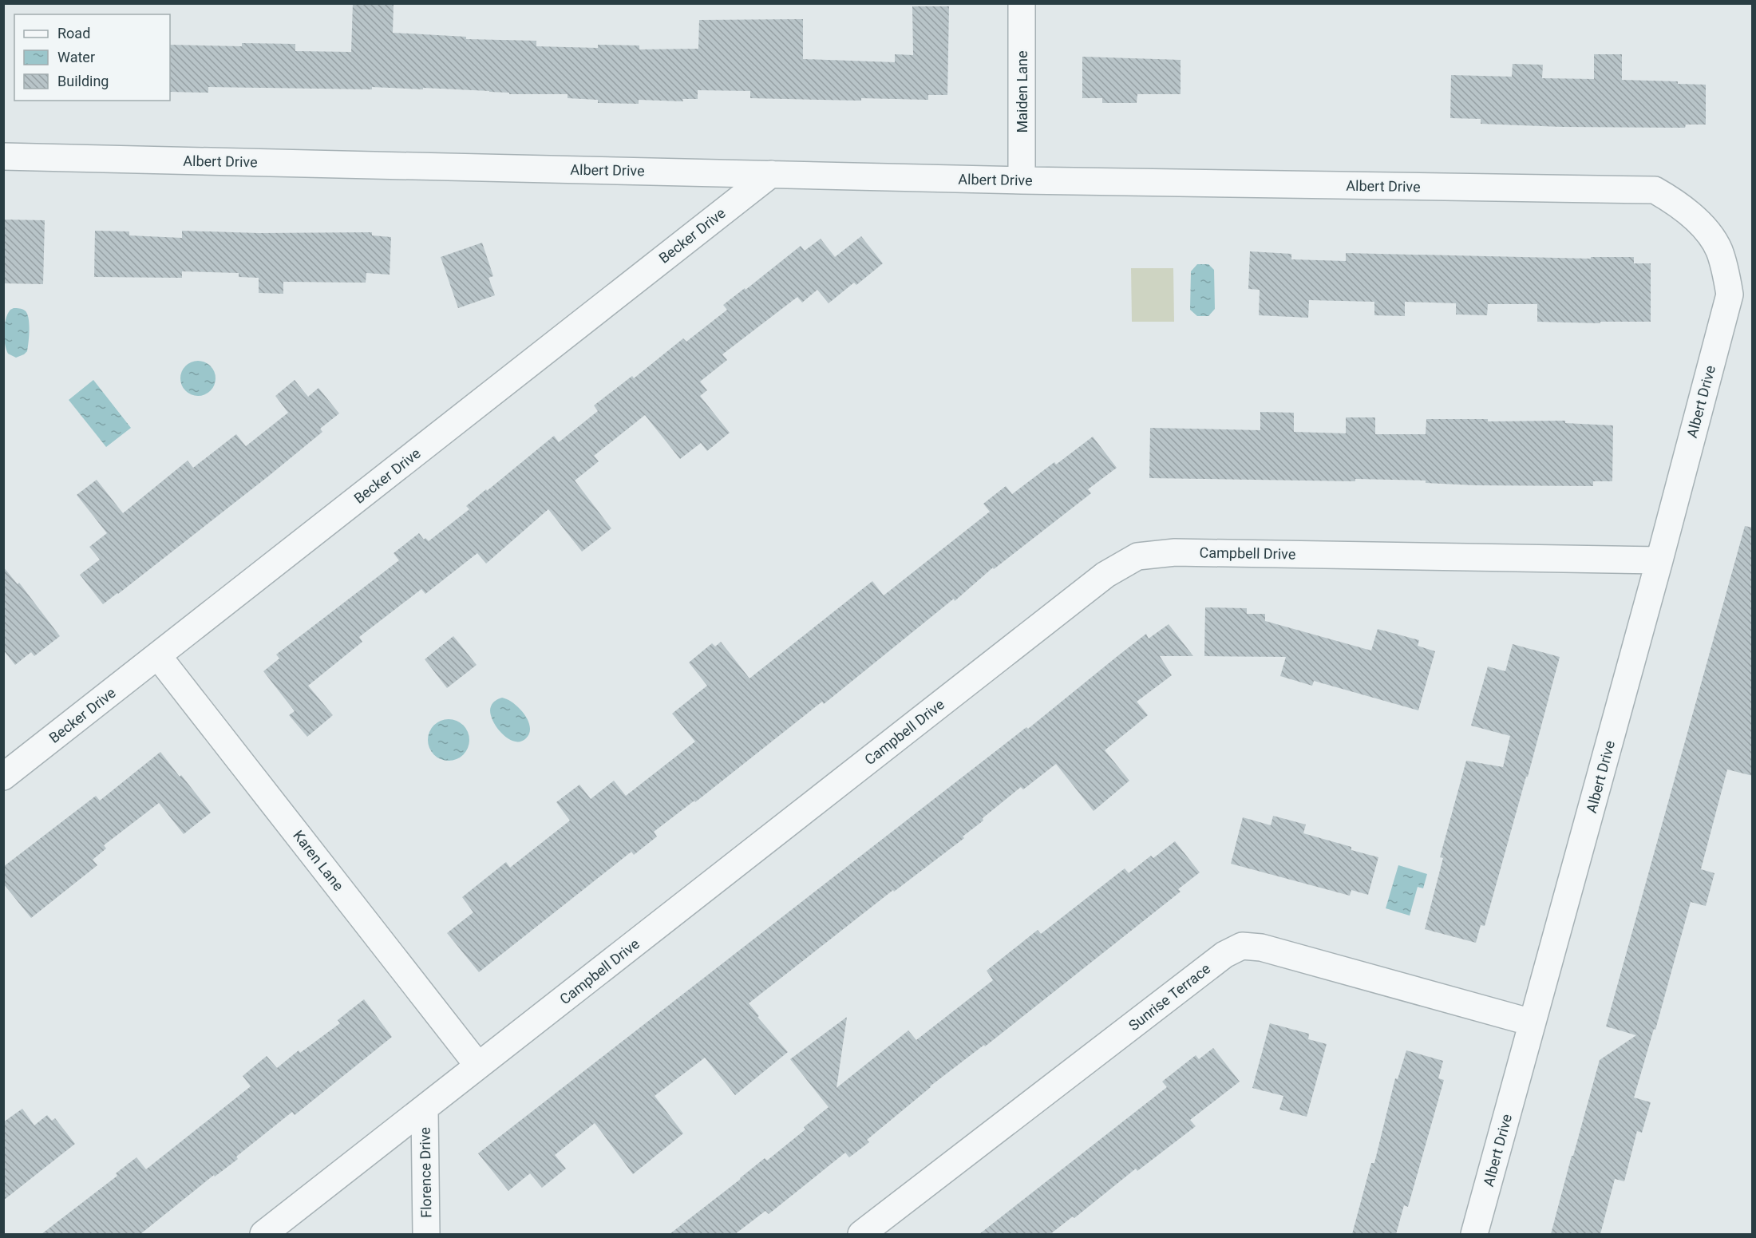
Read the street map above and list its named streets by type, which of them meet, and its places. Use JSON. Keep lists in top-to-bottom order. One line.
{"streets":{"street":["Maiden Lane","Albert Drive","Becker Drive","Campbell Drive","Karen Lane","Sunrise Terrace","Florence Drive"]},"crossings":[["Maiden Lane","Albert Drive"],["Albert Drive","Becker Drive"],["Albert Drive","Campbell Drive"],["Albert Drive","Sunrise Terrace"],["Becker Drive","Karen Lane"],["Campbell Drive","Karen Lane"],["Campbell Drive","Florence Drive"]],"legend":["Road","Water","Building"]}
